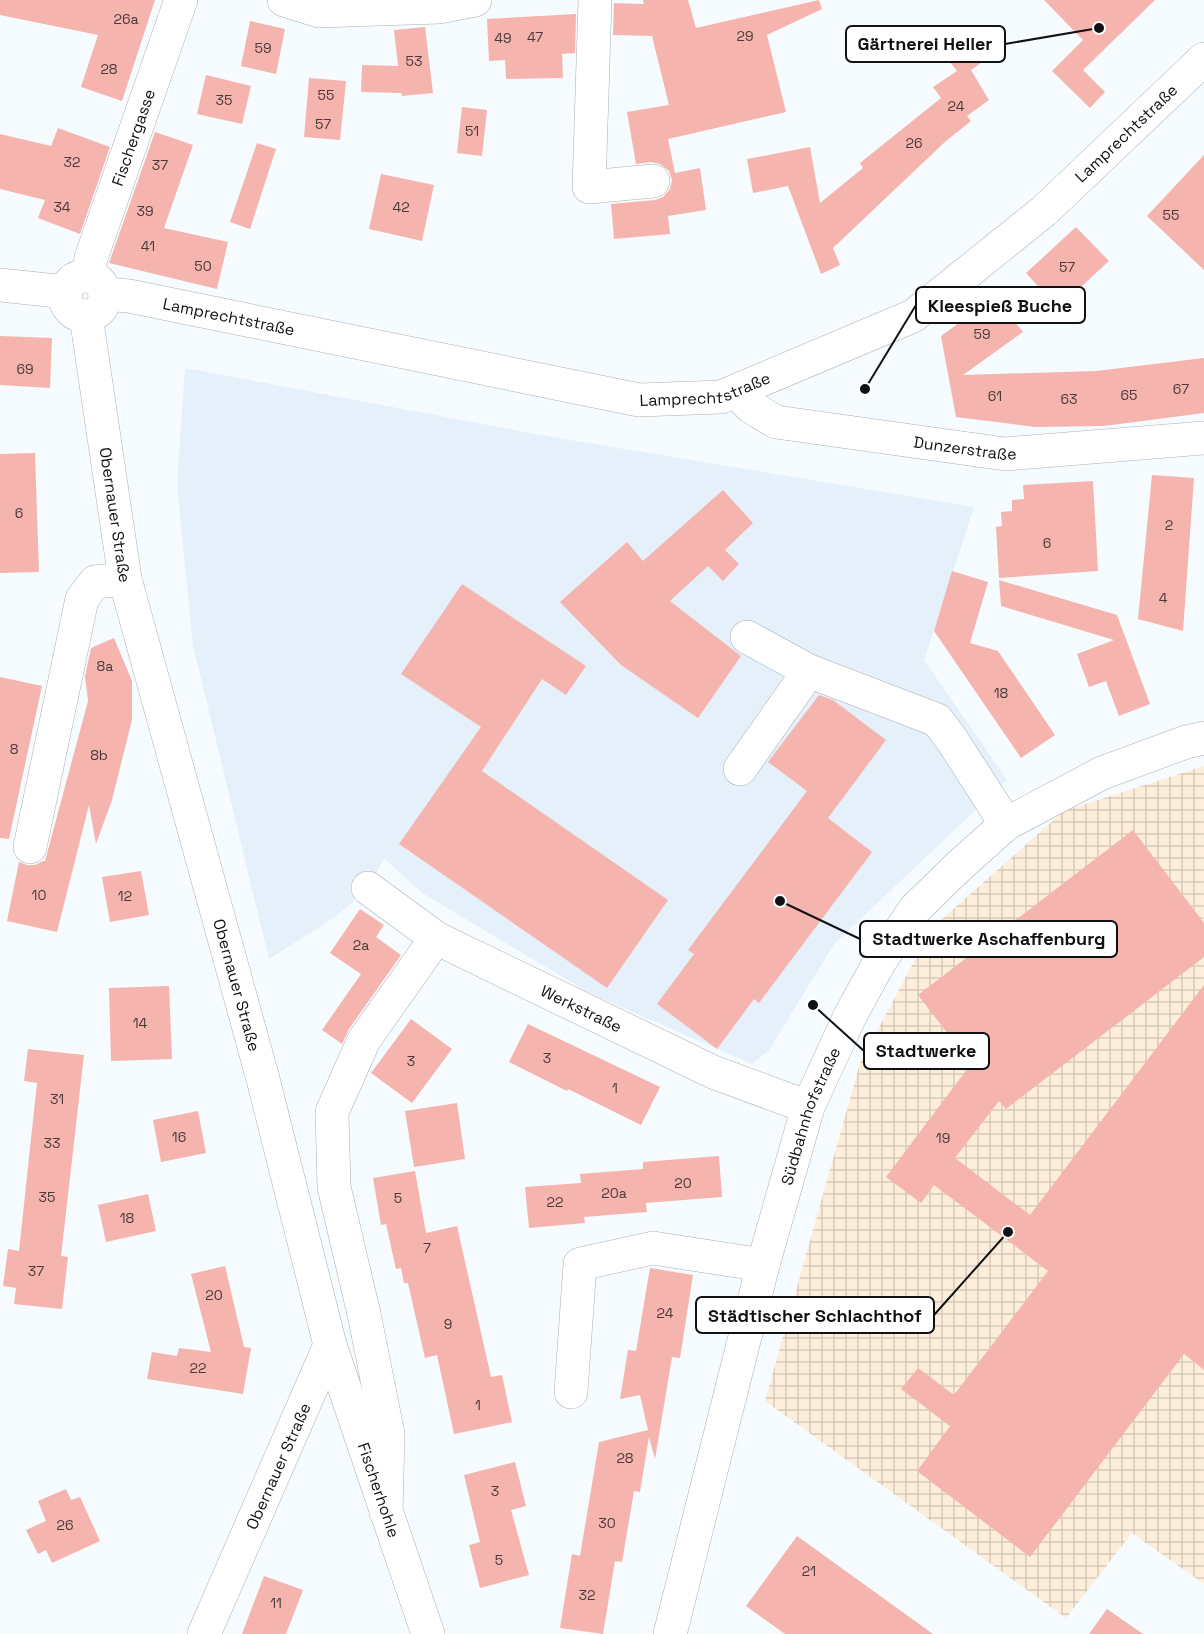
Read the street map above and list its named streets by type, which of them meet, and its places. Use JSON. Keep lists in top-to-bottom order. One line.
{"streets":{"street":["Lamprechtstraße","Fischergasse","Dunzerstraße","Obernauer Straße","Werkstraße","Südbahnhofstraße","Fischerhohle"]},"crossings":[["Lamprechtstraße","Fischergasse"],["Lamprechtstraße","Dunzerstraße"],["Lamprechtstraße","Obernauer Straße"],["Fischergasse","Obernauer Straße"],["Obernauer Straße","Fischerhohle"],["Werkstraße","Südbahnhofstraße"]],"places":["Gärtnerei Heller","Kleespieß Buche","Stadtwerke Aschaffenburg","Stadtwerke","Städtischer Schlachthof"],"house_numbers":["26a","29","47","49","59","53","28","55","35","24","57","51","26","32","37","34","42","39","55","41","50","57","59","69","67","65","61","63","6","2","6","4","8a","18","8","8b","10","12","2a","14","3","3","1","31","16","19","33","20","20a","35","5","22","18","7","37","20","24","9","22","1","28","3","30","26","5","21","32","11"]}
